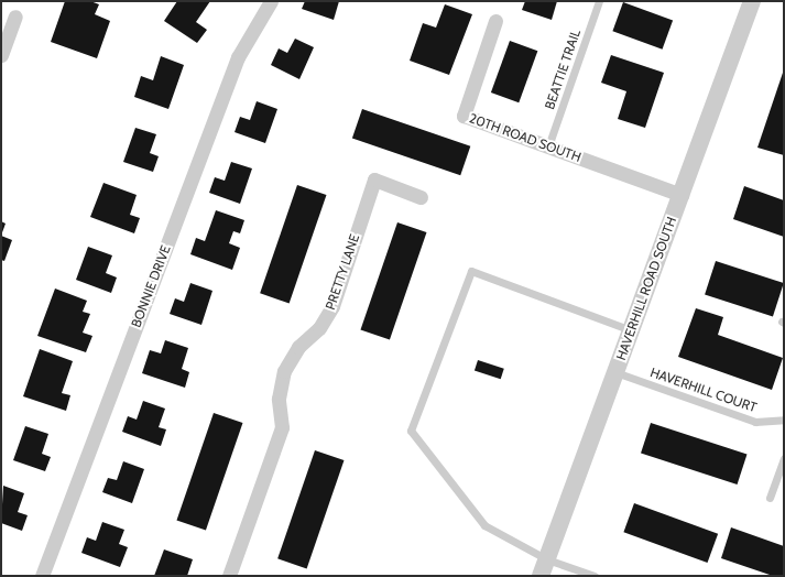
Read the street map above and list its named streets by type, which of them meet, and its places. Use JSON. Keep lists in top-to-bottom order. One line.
{"streets":{"street":["20TH ROAD SOUTH","PRETTY LANE","BONNIE DRIVE","HAVERHILL ROAD SOUTH"],"lane":["BEATTIE TRAIL","HAVERHILL COURT"]},"crossings":[["BEATTIE TRAIL","20TH ROAD SOUTH"],["20TH ROAD SOUTH","HAVERHILL ROAD SOUTH"],["HAVERHILL ROAD SOUTH","HAVERHILL COURT"]]}
